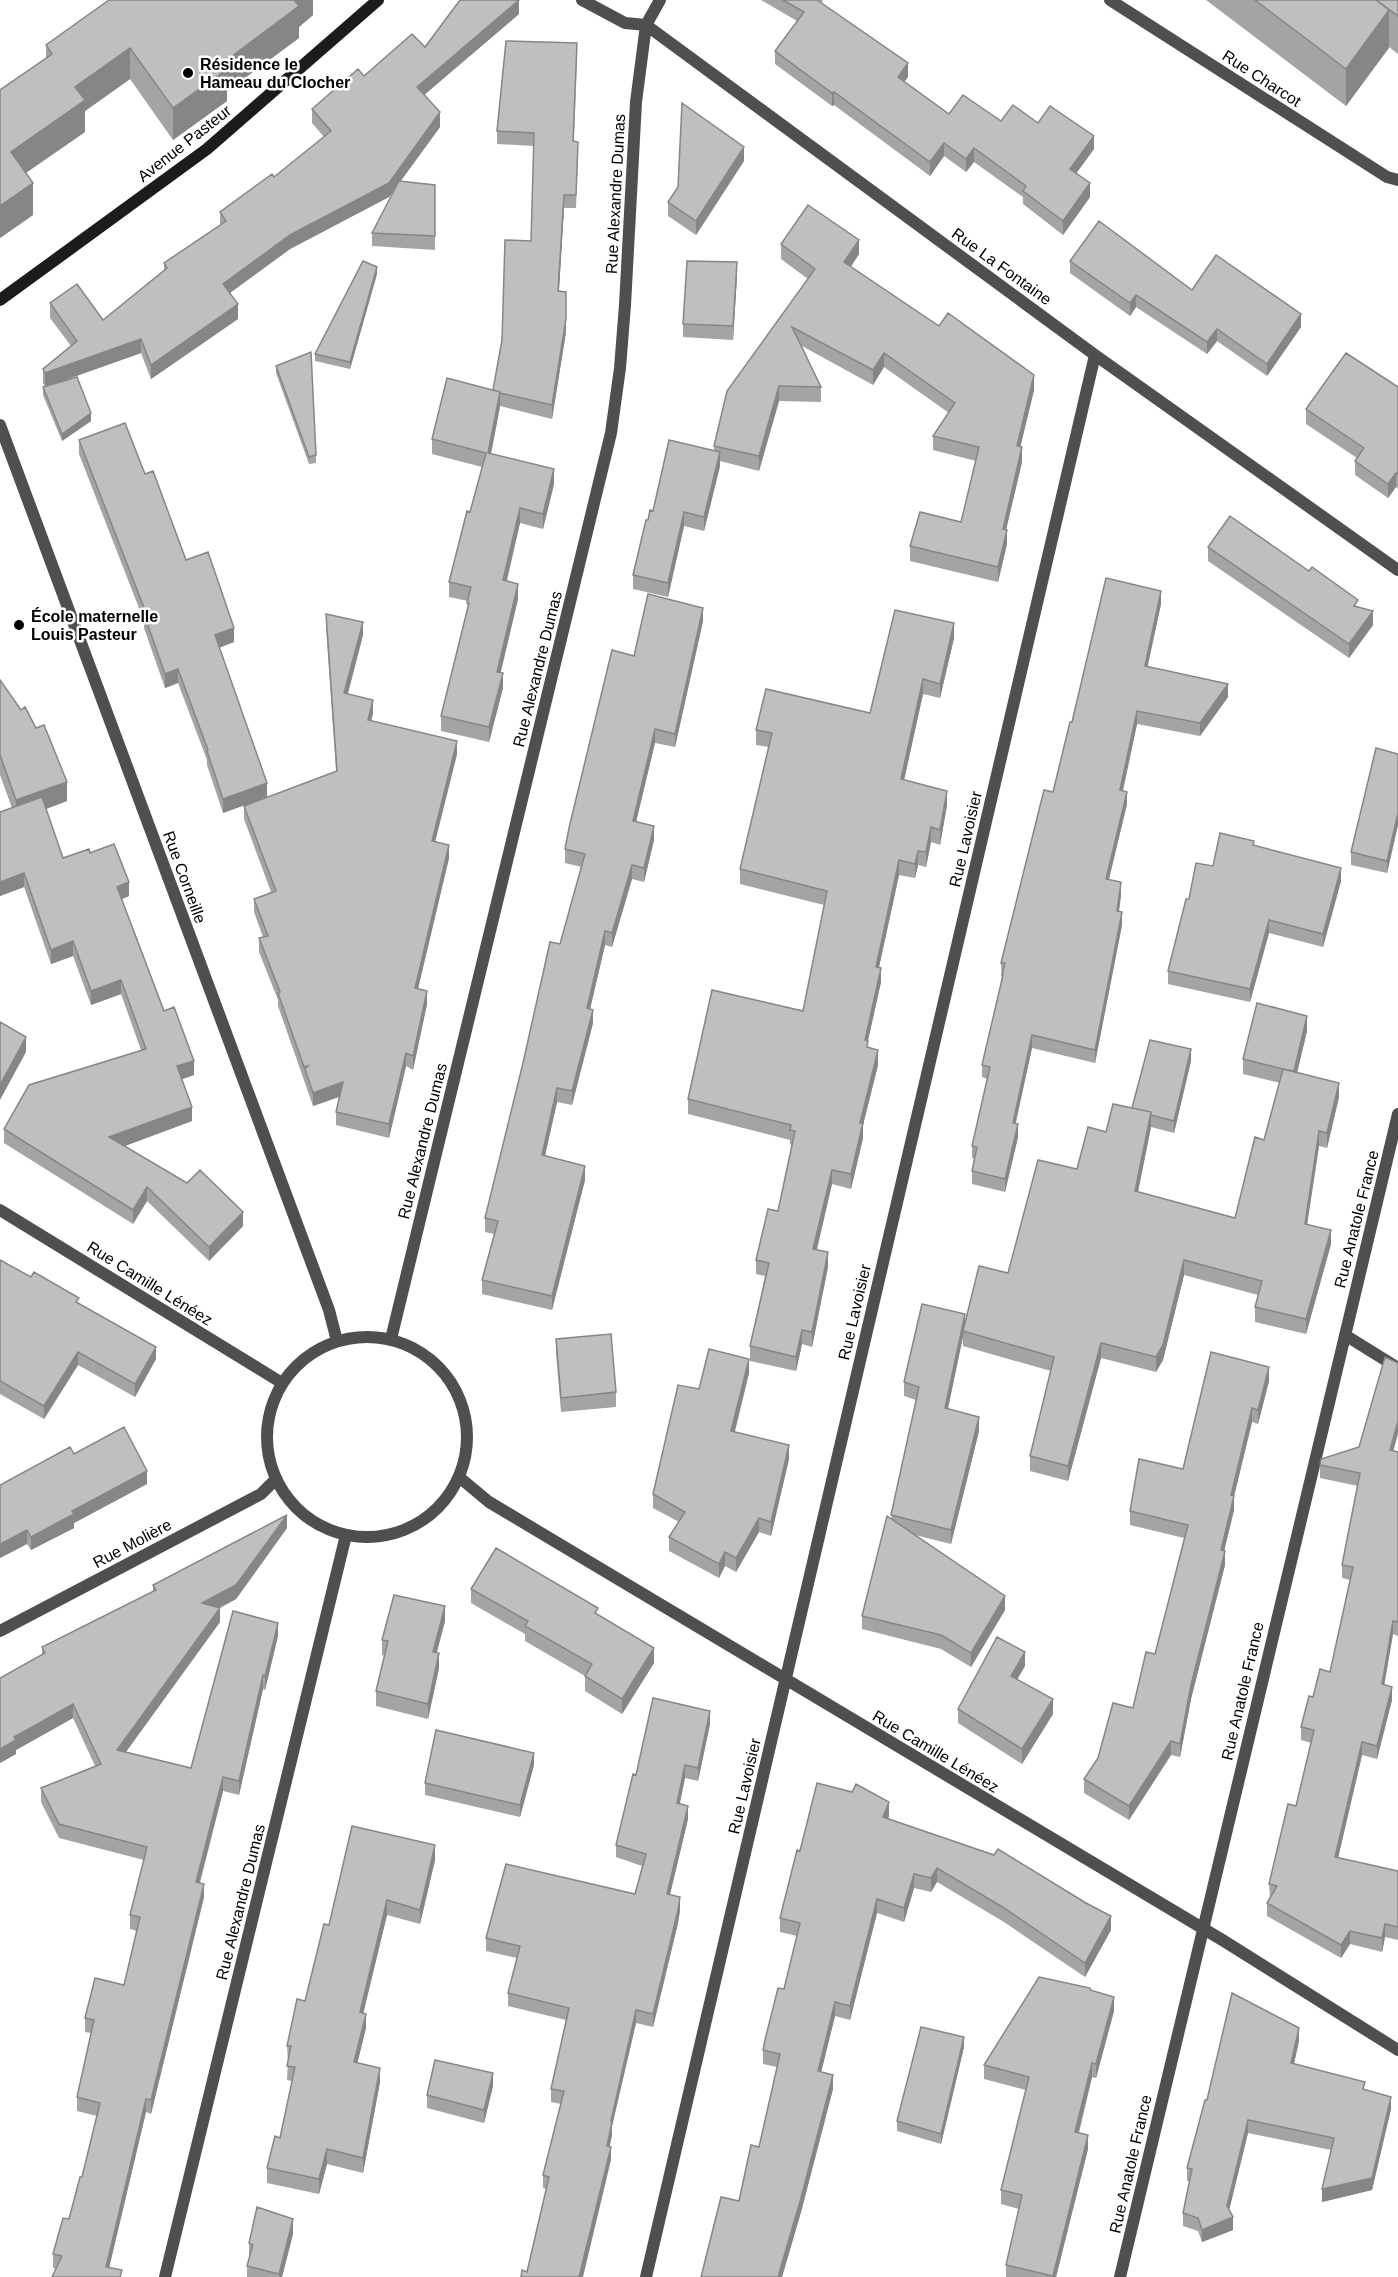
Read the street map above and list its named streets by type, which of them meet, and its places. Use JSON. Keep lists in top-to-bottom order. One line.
{"streets":{"main road":["Avenue Pasteur"],"street":["Rue Charcot","Rue Alexandre Dumas","Rue La Fontaine","Rue Lavoisier","Rue Corneille","Rue Anatole France","Rue Camille Lénéez","Rue Molière"]},"crossings":[["Rue Alexandre Dumas","Rue La Fontaine"],["Rue Alexandre Dumas","Rue Corneille"],["Rue Alexandre Dumas","Rue Camille Lénéez"],["Rue Alexandre Dumas","Rue Molière"],["Rue La Fontaine","Rue Lavoisier"],["Rue Lavoisier","Rue Camille Lénéez"],["Rue Corneille","Rue Camille Lénéez"],["Rue Corneille","Rue Molière"],["Rue Anatole France","Rue Camille Lénéez"],["Rue Camille Lénéez","Rue Molière"]],"places":["Résidence le Hameau du Clocher","École maternelle Louis Pasteur"]}
